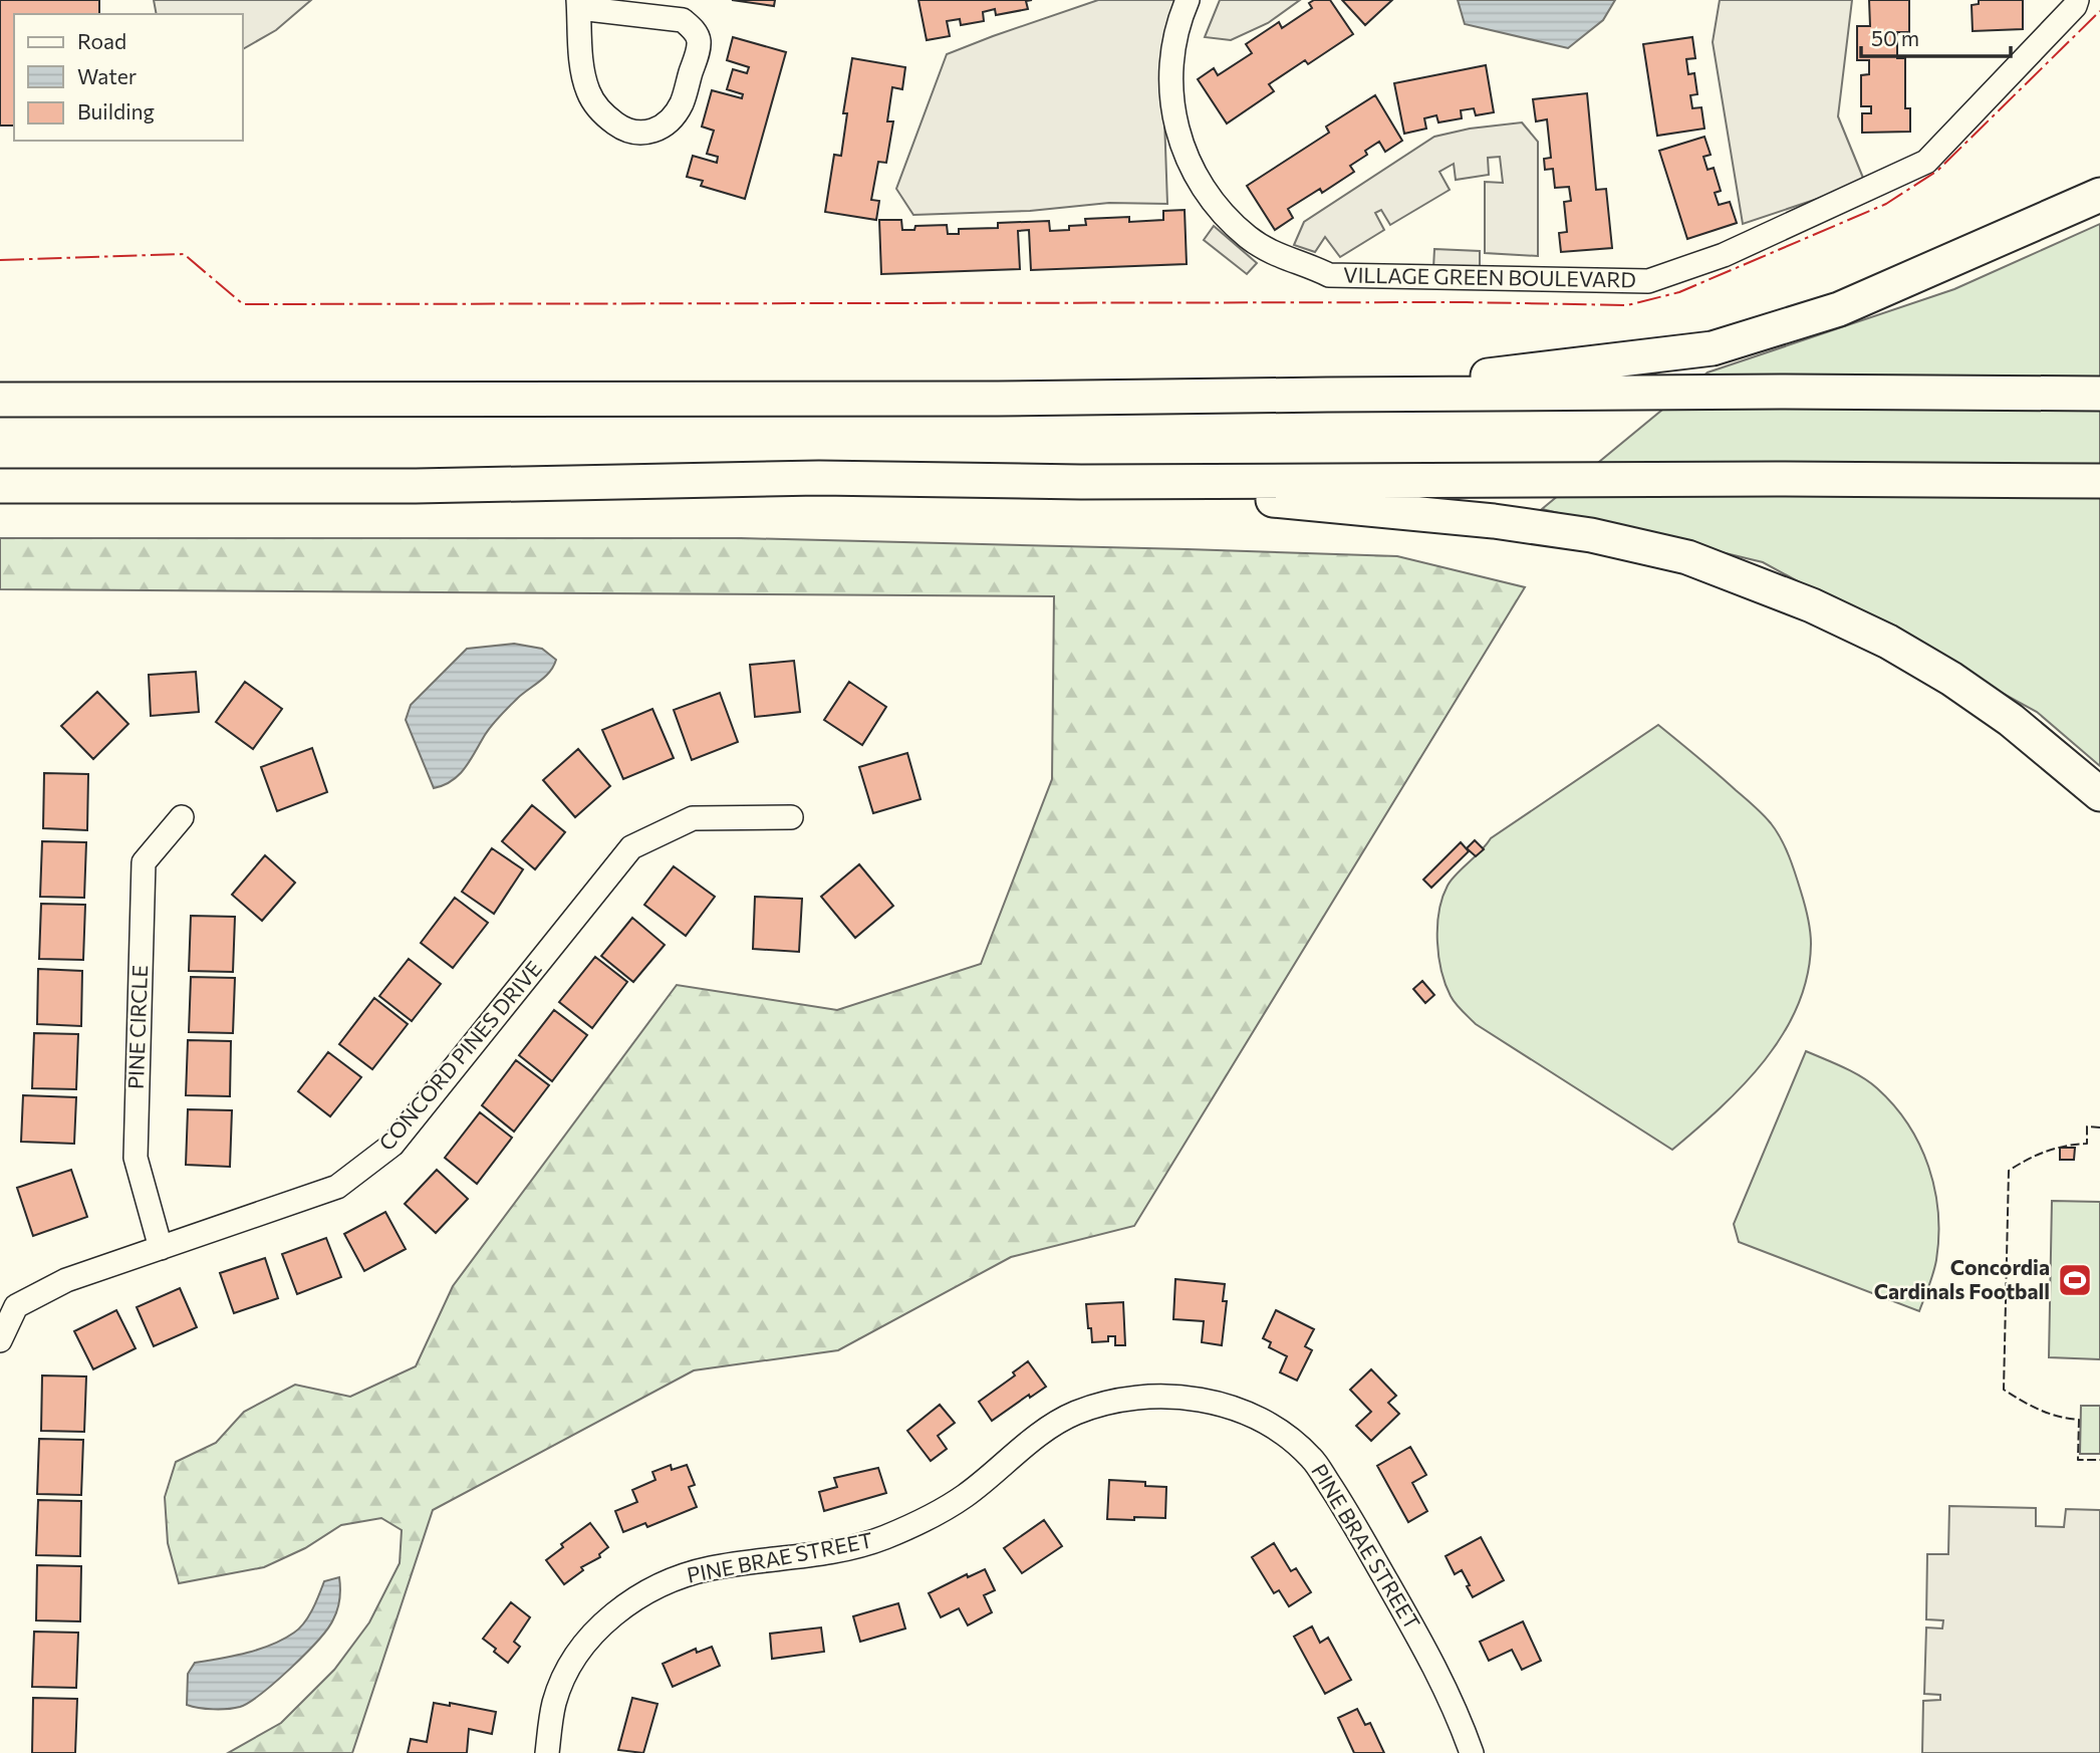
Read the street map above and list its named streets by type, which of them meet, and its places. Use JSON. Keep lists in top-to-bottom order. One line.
{"streets":{"street":["VILLAGE GREEN BOULEVARD","PINE CIRCLE","CONCORD PINES DRIVE","PINE BRAE STREET"]},"crossings":[["PINE CIRCLE","CONCORD PINES DRIVE"]],"places":{"sports":["Concordia Cardinals Football"]},"legend":["Road","Water","Building"],"scale_bar":"50 m"}
